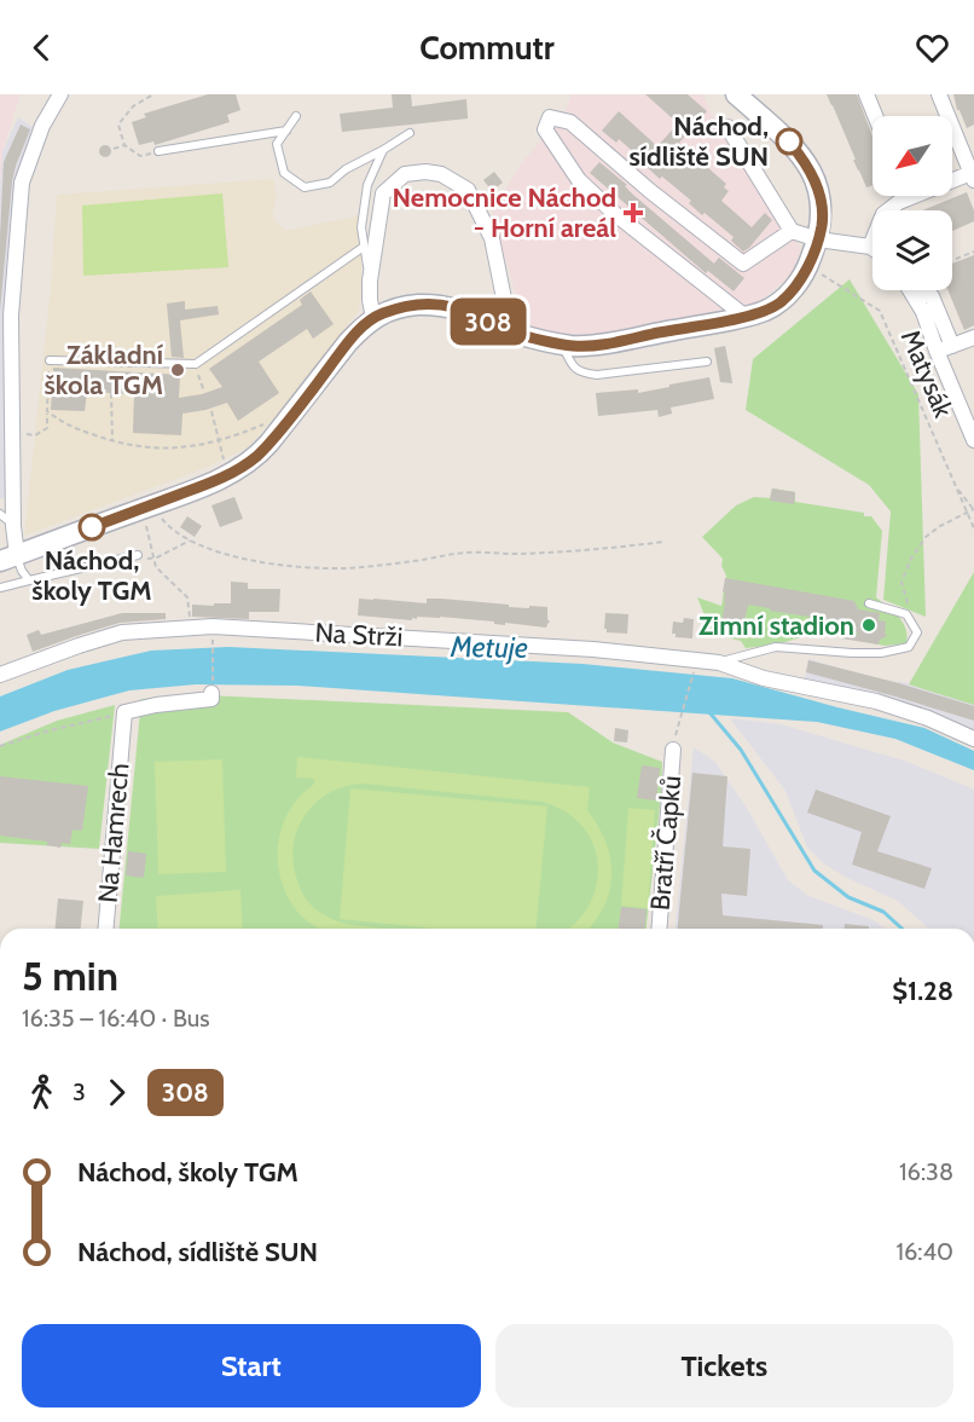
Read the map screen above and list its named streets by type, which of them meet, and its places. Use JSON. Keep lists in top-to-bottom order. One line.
{"streets":{"street":["Na Strži","Na Hamrech","Bratří Čapků"],"path":["Matysák"]},"water":["Metuje"],"places":{"other":["Náchod, sídliště SUN","Základní škola TGM","Náchod, školy TGM","Zimní stadion"],"health":["Nemocnice Náchod - Horní areál"]},"lines":["bus line 308"],"north":"bottom left","page":{"header":"Commutr","on_map":"308","heading":["5 min","16:35 – 16:40 · Bus","$1.28"],"legs":["3","308"],"list":[{"name":"Náchod, školy TGM","value":"16:38"},{"name":"Náchod, sídliště SUN","value":"16:40"}],"buttons":["Start","Tickets"]}}
